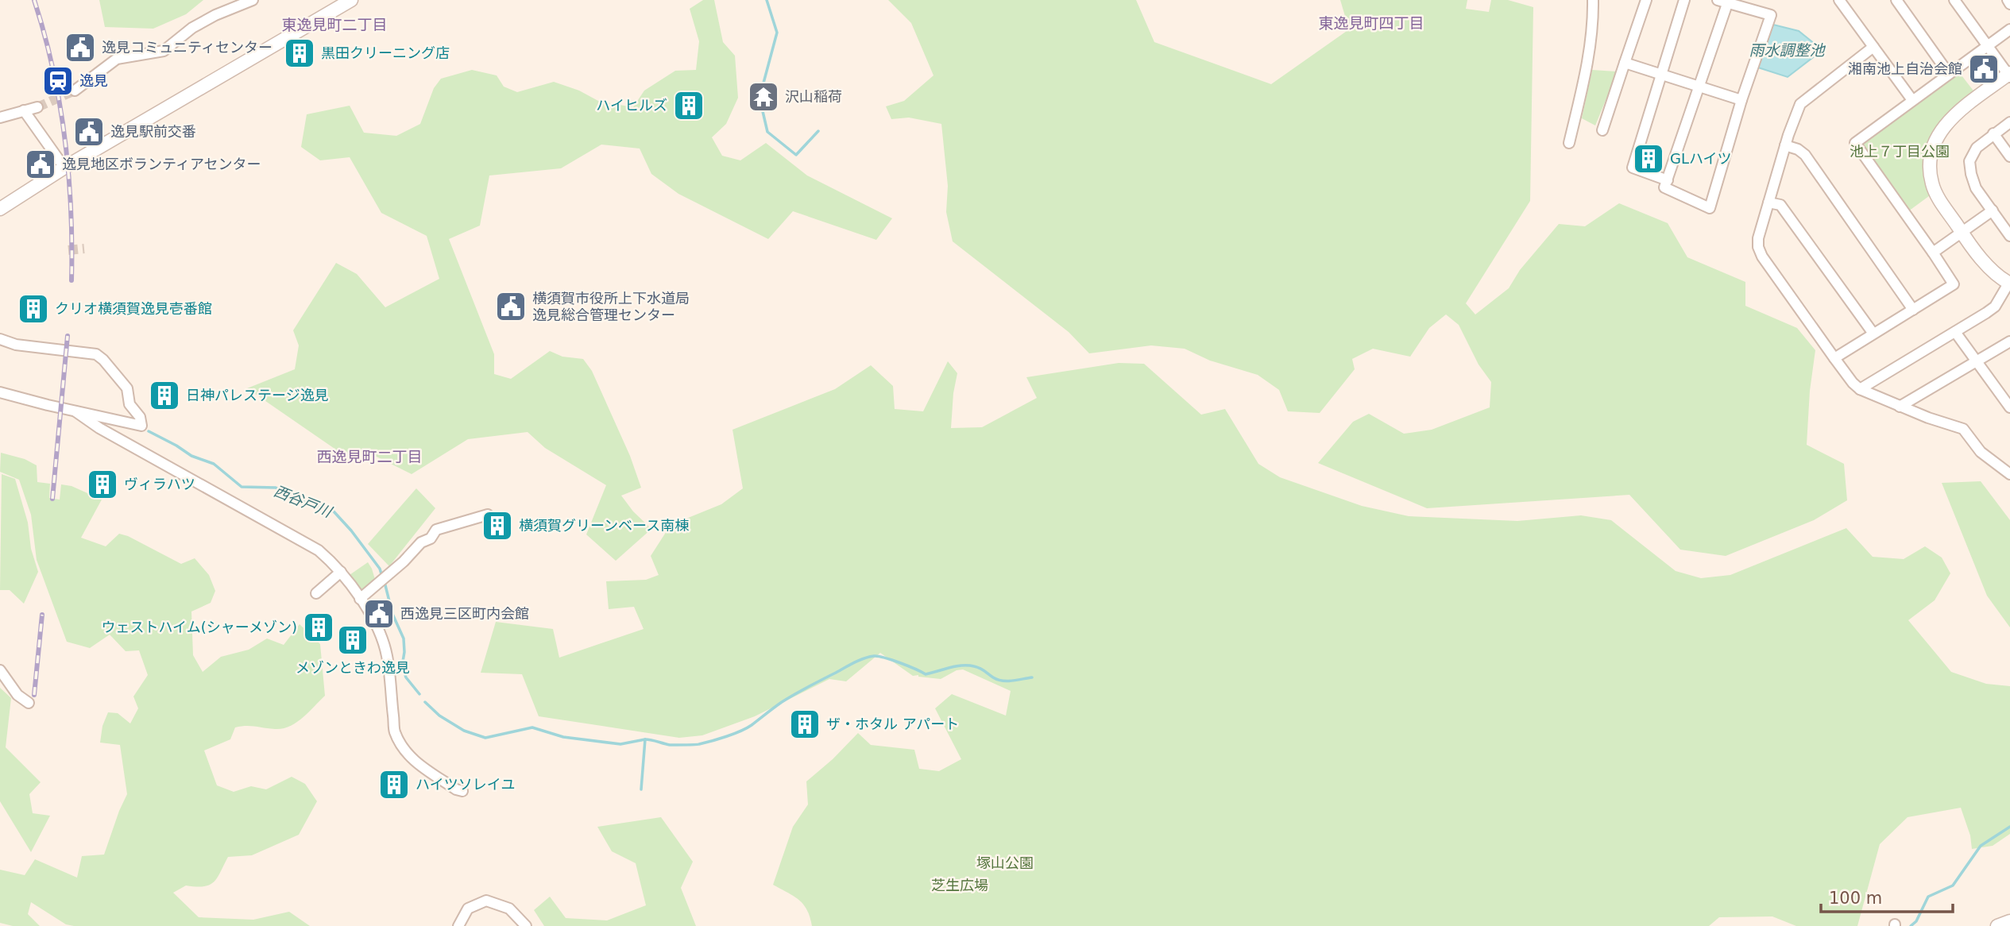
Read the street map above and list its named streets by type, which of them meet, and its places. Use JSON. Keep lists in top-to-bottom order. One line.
{"districts":["東逸見町四丁目","東逸見町二丁目","西逸見町二丁目"],"water":["雨水調整池","西谷戸川"],"parks":["池上７丁目公園","塚山公園","芝生広場"],"places":{"public building":["逸見コミュニティセンター","湘南池上自治会館","逸見駅前交番","逸見地区ボランティアセンター","横須賀市役所上下水道局 逸見総合管理センター","西逸見三区町内会館"],"building":["黒田クリーニング店","ハイヒルズ","GLハイツ","クリオ横須賀逸見壱番館","日神パレステージ逸見","ヴィラハツ","横須賀グリーンベース南棟","ウェストハイム(シャーメゾン)","メゾンときわ逸見","ザ・ホタル アパート","ハイツソレイユ"],"station":["逸見"],"temple":["沢山稲荷"]},"scale_bar":"100 m"}
